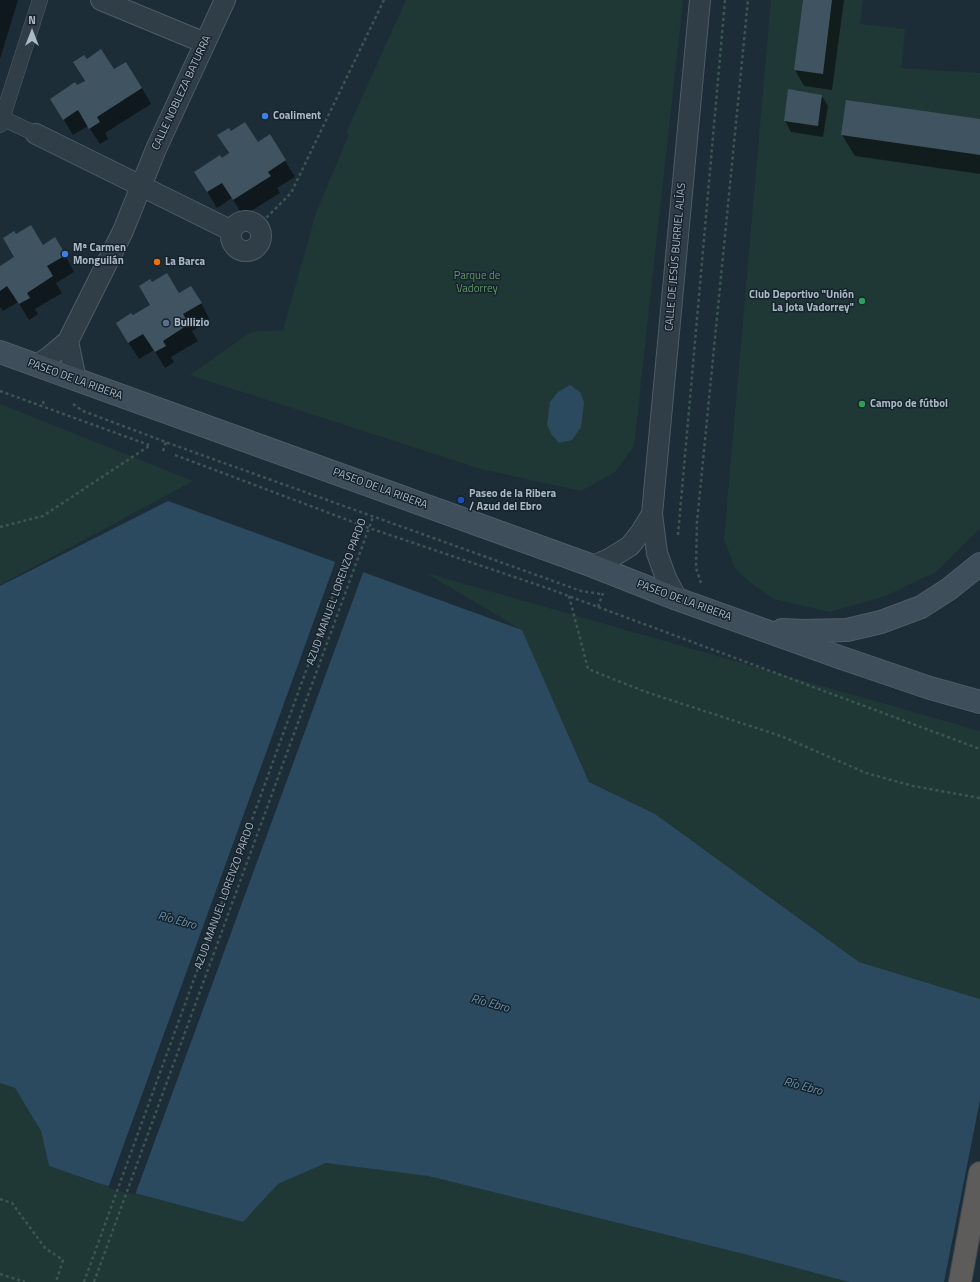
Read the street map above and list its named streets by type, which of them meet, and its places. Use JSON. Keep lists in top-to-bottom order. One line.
{"streets":{"main road":["PASEO DE LA RIBERA"],"street":["CALLE NOBLEZA BATURRA","CALLE DE JESÚS BURRIEL ALÍAS"],"path":["AZUD MANUEL LORENZO PARDO"]},"crossings":[["CALLE NOBLEZA BATURRA","PASEO DE LA RIBERA"],["CALLE DE JESÚS BURRIEL ALÍAS","PASEO DE LA RIBERA"]],"water":["Río Ebro"],"parks":["Parque de Vadorrey"],"places":["Coaliment","Mª Carmen Monguilán","La Barca","Club Deportivo \"Unión La Jota Vadorrey\"","Bullizio","Campo de fútbol","Paseo de la Ribera / Azud del Ebro"],"north":"top"}
